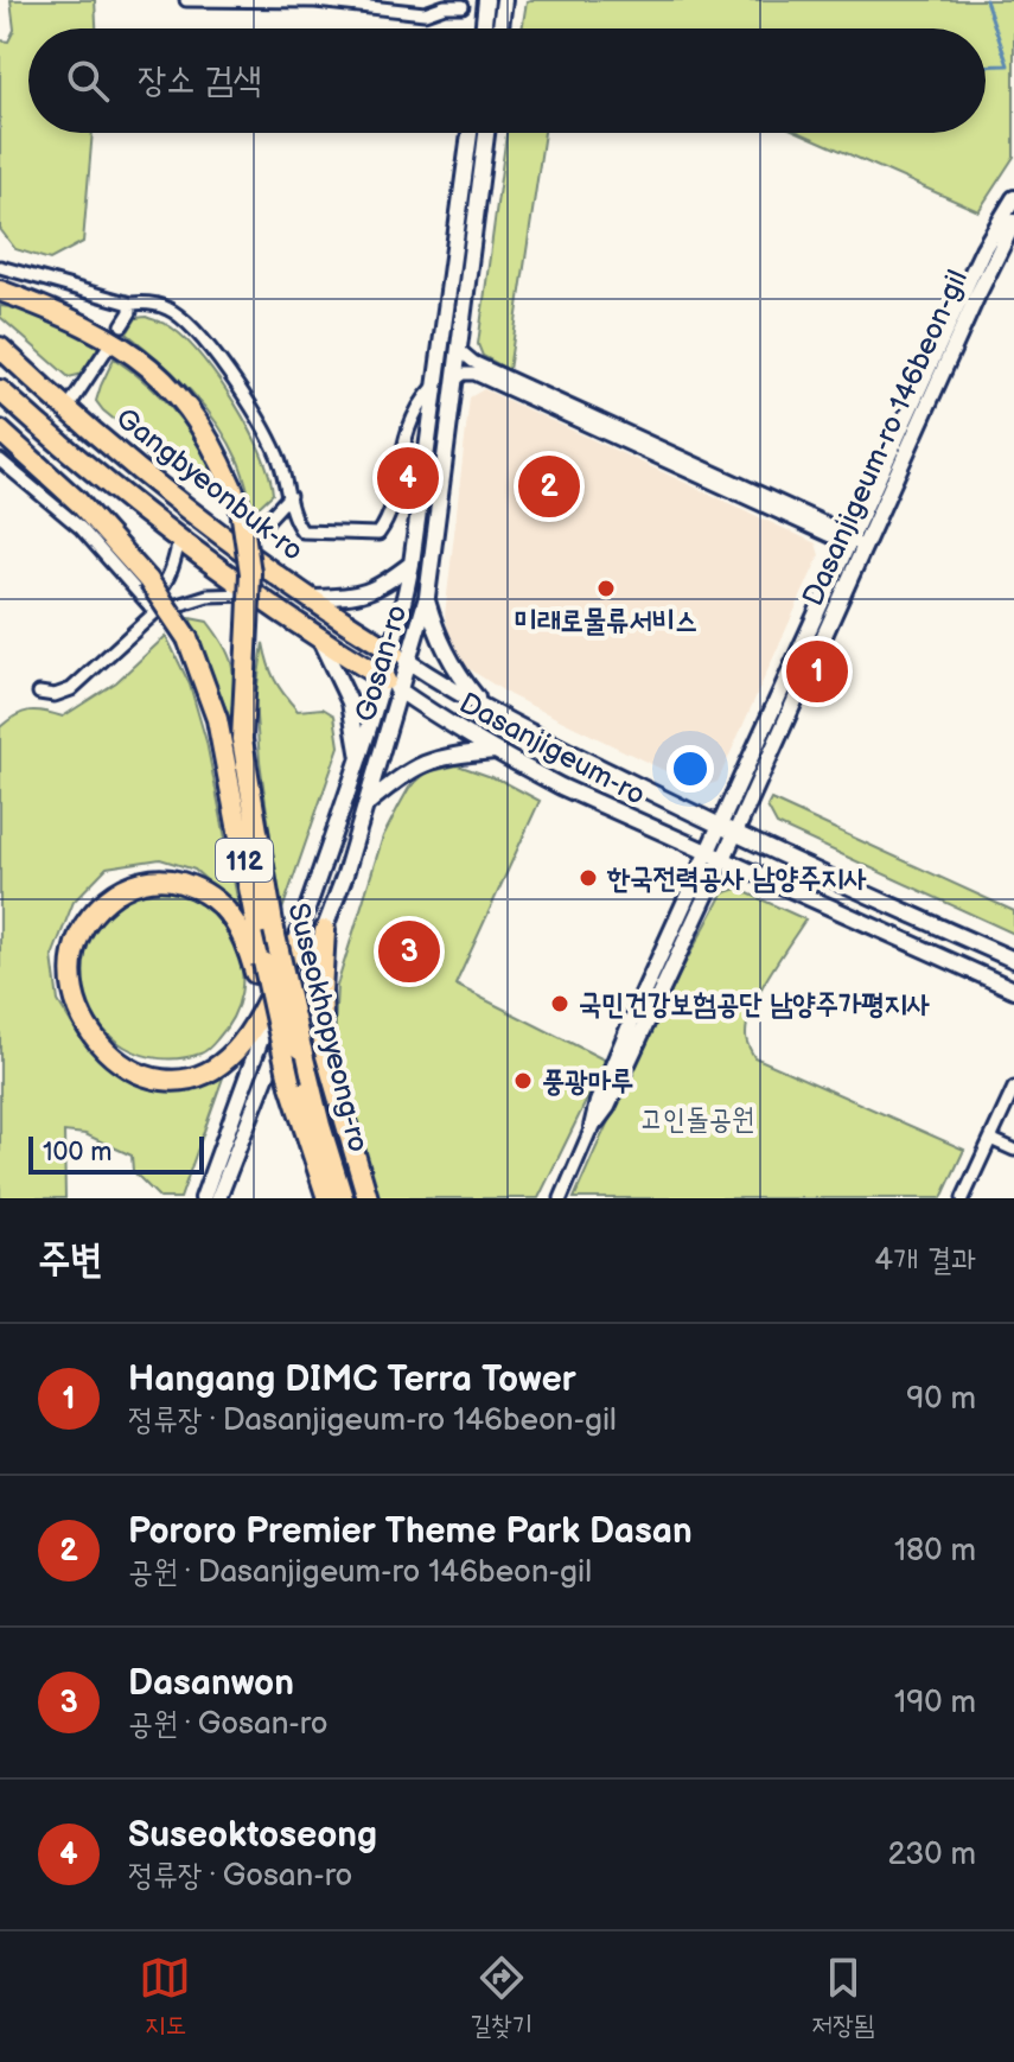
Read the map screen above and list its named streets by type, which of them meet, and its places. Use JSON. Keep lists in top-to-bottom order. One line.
{"streets":{"highway":["Gangbyeonbuk-ro","112","Suseokhopyeong-ro"],"street":["Dasanjigeum-ro 146beon-gil","Gosan-ro","Dasanjigeum-ro"]},"crossings":[["Dasanjigeum-ro 146beon-gil","Gosan-ro"],["Dasanjigeum-ro 146beon-gil","Dasanjigeum-ro"],["Gangbyeonbuk-ro","Gosan-ro"],["Gangbyeonbuk-ro","Dasanjigeum-ro"],["Gosan-ro","Dasanjigeum-ro"]],"parks":["고인돌공원"],"places":["미래로물류서비스","한국전력공사 남양주지사","국민건강보험공단 남양주가평지사","풍광마루"],"scale_bar":"100 m","page":{"search":"장소 검색","pins":["4","2","1","3"],"scale":"100 m","heading":["주변","4개 결과"],"list":[{"mark":"1","name":"Hangang DIMC Terra Tower","note":"정류장 · Dasanjigeum-ro 146beon-gil","value":"90 m"},{"mark":"2","name":"Pororo Premier Theme Park Dasan","note":"공원 · Dasanjigeum-ro 146beon-gil","value":"180 m"},{"mark":"3","name":"Dasanwon","note":"공원 · Gosan-ro","value":"190 m"},{"mark":"4","name":"Suseoktoseong","note":"정류장 · Gosan-ro","value":"230 m"}],"nav":["지도","길찾기","저장됨"]}}
